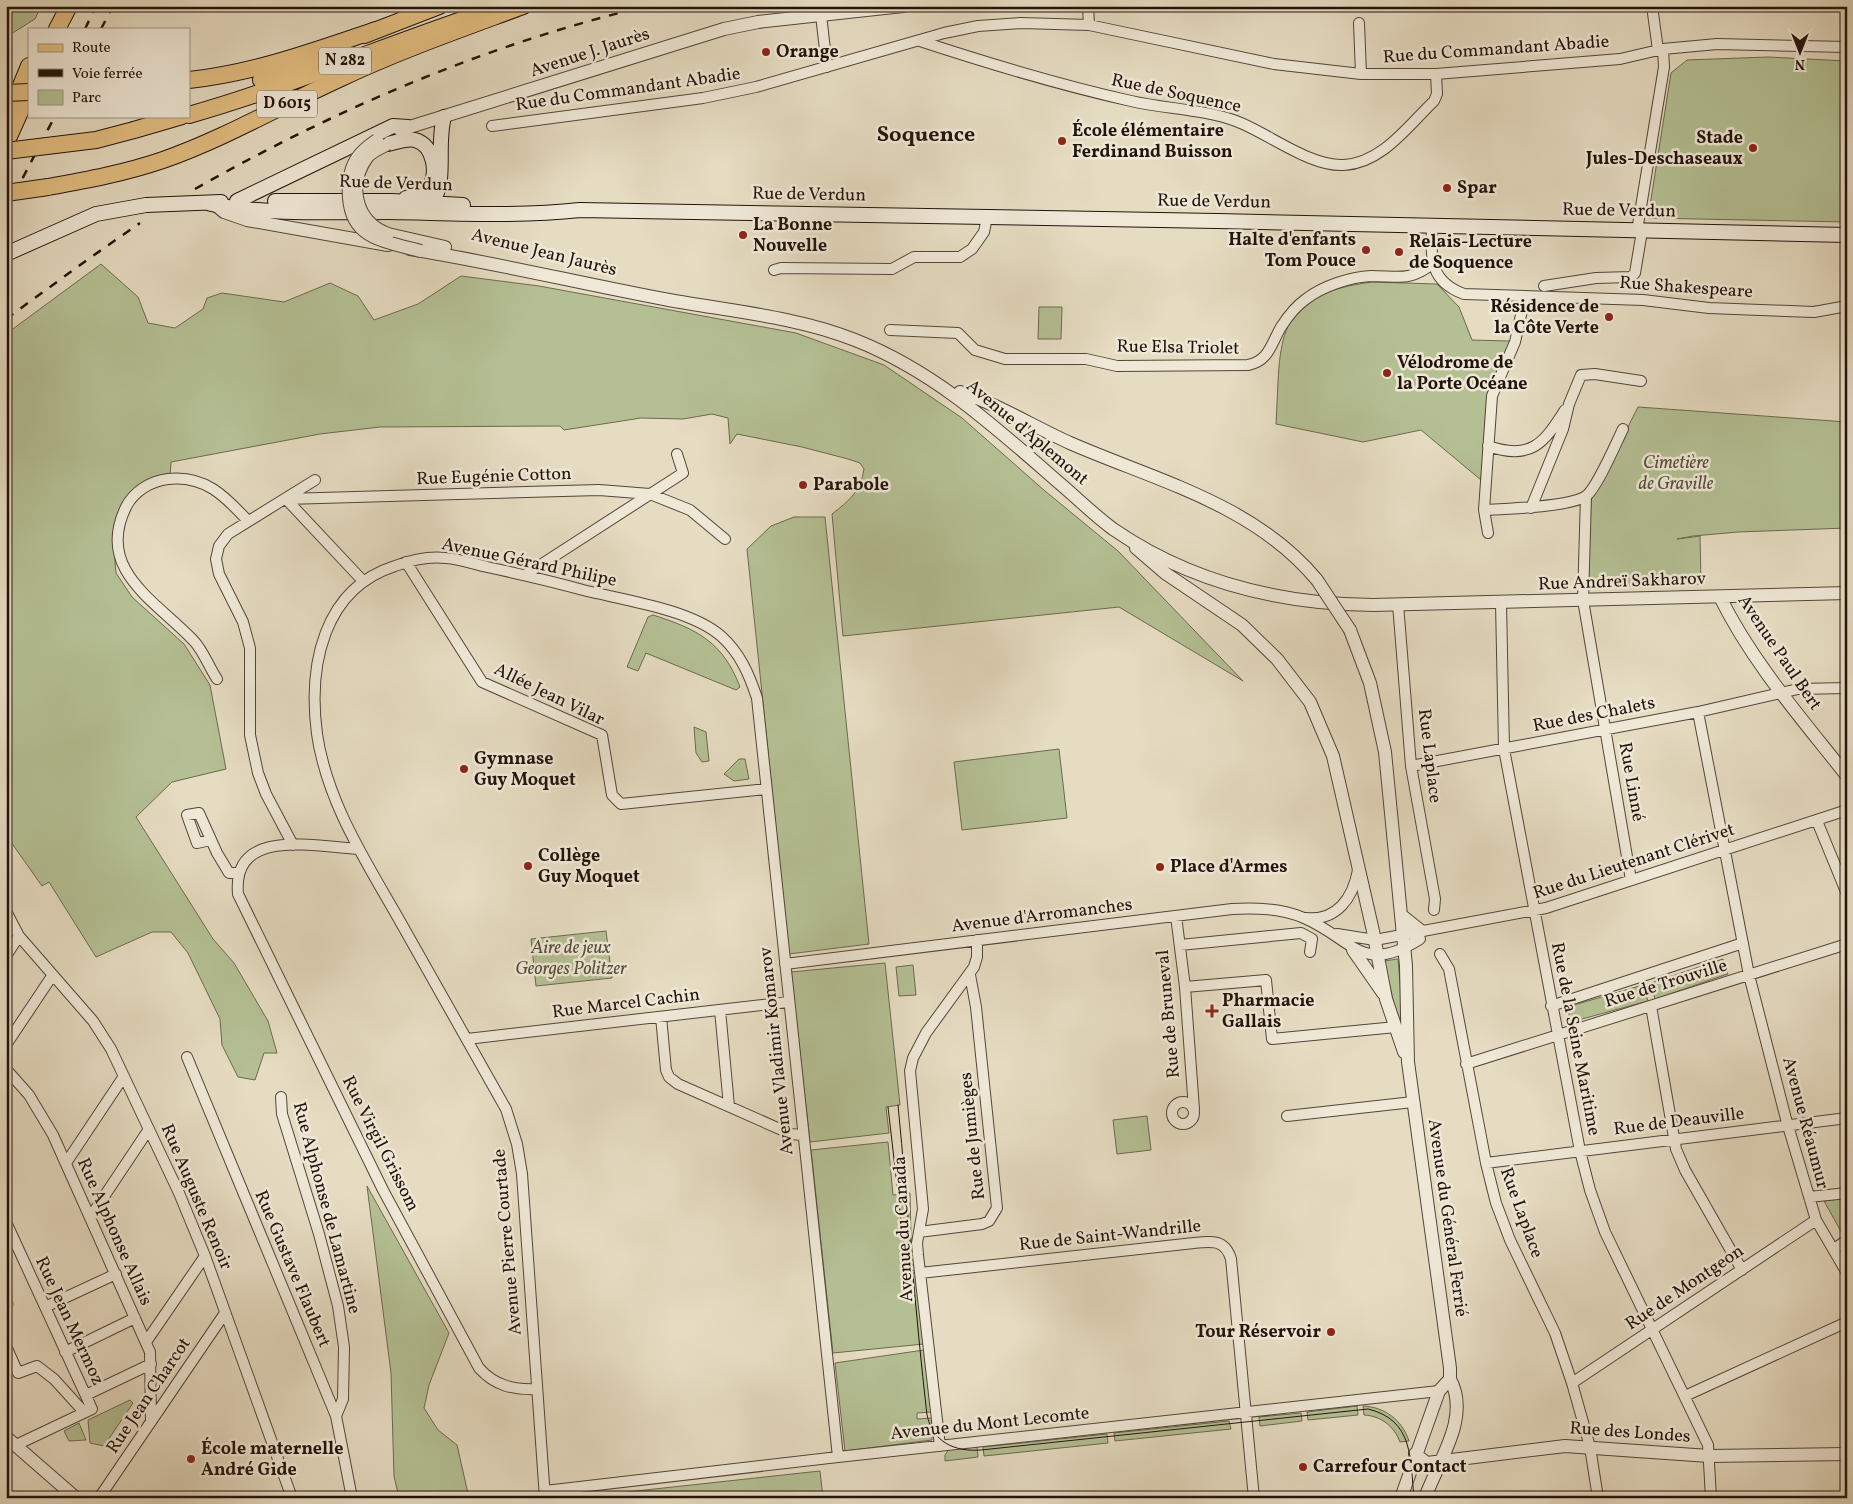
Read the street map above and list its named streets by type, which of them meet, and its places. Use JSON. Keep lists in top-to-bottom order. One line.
{"streets":{"main road":["N 282","D 6015","Rue de Verdun"],"street":["Rue du Commandant Abadie","Avenue J. Jaurès","Rue de Soquence","Avenue Jean Jaurès","Rue Shakespeare","Rue Elsa Triolet","Avenue d'Aplemont","Rue Eugénie Cotton","Avenue Gérard Philipe","Rue Andreï Sakharov","Avenue Paul Bert","Allée Jean Vilar","Rue des Chalets","Rue Laplace","Rue Linné","Rue du Lieutenant Clérivet","Avenue d'Arromanches","Rue de Trouville","Rue Marcel Cachin","Rue de Bruneval","Rue de la Seine Maritime","Avenue Vladimir Komarov","Rue de Deauville","Avenue Réaumur","Rue de Jumièges","Rue Virgil Grissom","Rue Auguste Renoir","Rue Alphonse de Lamartine","Avenue du Général Ferrié","Avenue du Canada","Rue Alphonse Allais","Rue de Saint-Wandrille","Avenue Pierre Courtade","Rue Gustave Flaubert","Rue de Montgeon","Rue Jean Mermoz","Rue Jean Charcot","Avenue du Mont Lecomte","Rue des Londes"]},"crossings":[["Rue du Commandant Abadie","Rue de Soquence"],["N 282","D 6015"],["Avenue Jean Jaurès","Avenue d'Aplemont"],["Rue Shakespeare","Rue Elsa Triolet"],["Avenue d'Aplemont","Rue Andreï Sakharov"],["Avenue d'Aplemont","Rue Laplace"],["Avenue Gérard Philipe","Allée Jean Vilar"],["Avenue Gérard Philipe","Avenue Vladimir Komarov"],["Avenue Gérard Philipe","Avenue Pierre Courtade"],["Rue Andreï Sakharov","Avenue Paul Bert"],["Rue Andreï Sakharov","Rue Laplace"],["Rue Andreï Sakharov","Rue Linné"],["Rue Andreï Sakharov","Rue de la Seine Maritime"],["Avenue Paul Bert","Rue des Chalets"],["Allée Jean Vilar","Avenue Vladimir Komarov"],["Rue des Chalets","Rue Laplace"],["Rue des Chalets","Rue Linné"],["Rue des Chalets","Rue de la Seine Maritime"],["Rue des Chalets","Avenue Réaumur"],["Rue Laplace","Rue de Trouville"],["Rue Laplace","Rue de Deauville"],["Rue Laplace","Rue de Montgeon"],["Rue Laplace","Rue des Londes"],["Rue Linné","Rue du Lieutenant Clérivet"],["Rue du Lieutenant Clérivet","Avenue d'Arromanches"],["Rue du Lieutenant Clérivet","Rue de la Seine Maritime"],["Rue du Lieutenant Clérivet","Avenue Réaumur"],["Avenue d'Arromanches","Rue de Bruneval"],["Avenue d'Arromanches","Avenue Vladimir Komarov"],["Avenue d'Arromanches","Avenue du Canada"],["Rue de Trouville","Rue de la Seine Maritime"],["Rue de Trouville","Avenue Réaumur"],["Rue Marcel Cachin","Avenue Vladimir Komarov"],["Rue Marcel Cachin","Avenue Pierre Courtade"],["Rue de la Seine Maritime","Rue de Deauville"],["Rue de la Seine Maritime","Rue de Montgeon"],["Rue de la Seine Maritime","Rue des Londes"],["Avenue Vladimir Komarov","Avenue du Mont Lecomte"],["Rue de Deauville","Avenue Réaumur"],["Avenue Réaumur","Rue de Montgeon"],["Rue de Jumièges","Avenue du Canada"],["Rue Virgil Grissom","Avenue Pierre Courtade"],["Rue Auguste Renoir","Rue Jean Charcot"],["Rue Alphonse de Lamartine","Rue Gustave Flaubert"],["Avenue du Général Ferrié","Rue des Londes"],["Avenue du Canada","Rue de Saint-Wandrille"],["Avenue du Canada","Avenue du Mont Lecomte"],["Rue Alphonse Allais","Rue Jean Charcot"],["Rue de Saint-Wandrille","Avenue du Mont Lecomte"],["Avenue Pierre Courtade","Avenue du Mont Lecomte"]],"districts":["Soquence"],"parks":["Cimetière de Graville","Aire de jeux Georges Politzer"],"places":{"other":["Orange","École élémentaire Ferdinand Buisson","Stade Jules-Deschaseaux","Spar","La Bonne Nouvelle","Halte d'enfants Tom Pouce","Relais-Lecture de Soquence","Résidence de la Côte Verte","Vélodrome de la Porte Océane","Parabole","Gymnase Guy Moquet","Collège Guy Moquet","Place d'Armes","Tour Réservoir","École maternelle André Gide","Carrefour Contact"],"health":["Pharmacie Gallais"]},"legend":["Route","Voie ferrée","Parc"],"north":"bottom"}
